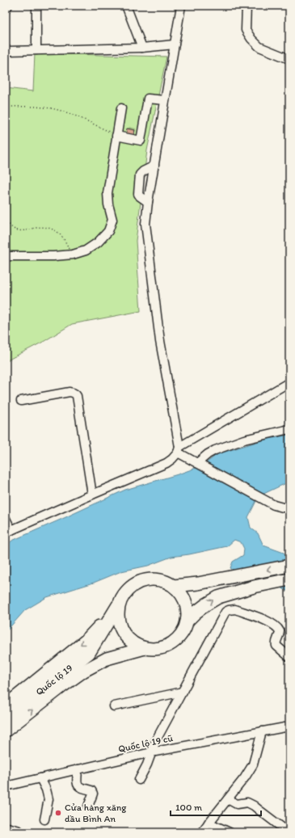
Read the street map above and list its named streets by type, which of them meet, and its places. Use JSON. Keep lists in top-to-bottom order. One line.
{"streets":{"highway":["Quốc lộ 19"],"street":["Quốc lộ 19 cũ"]},"places":["Cửa hàng xăng dầu Bình An"],"scale_bar":"100 m"}
